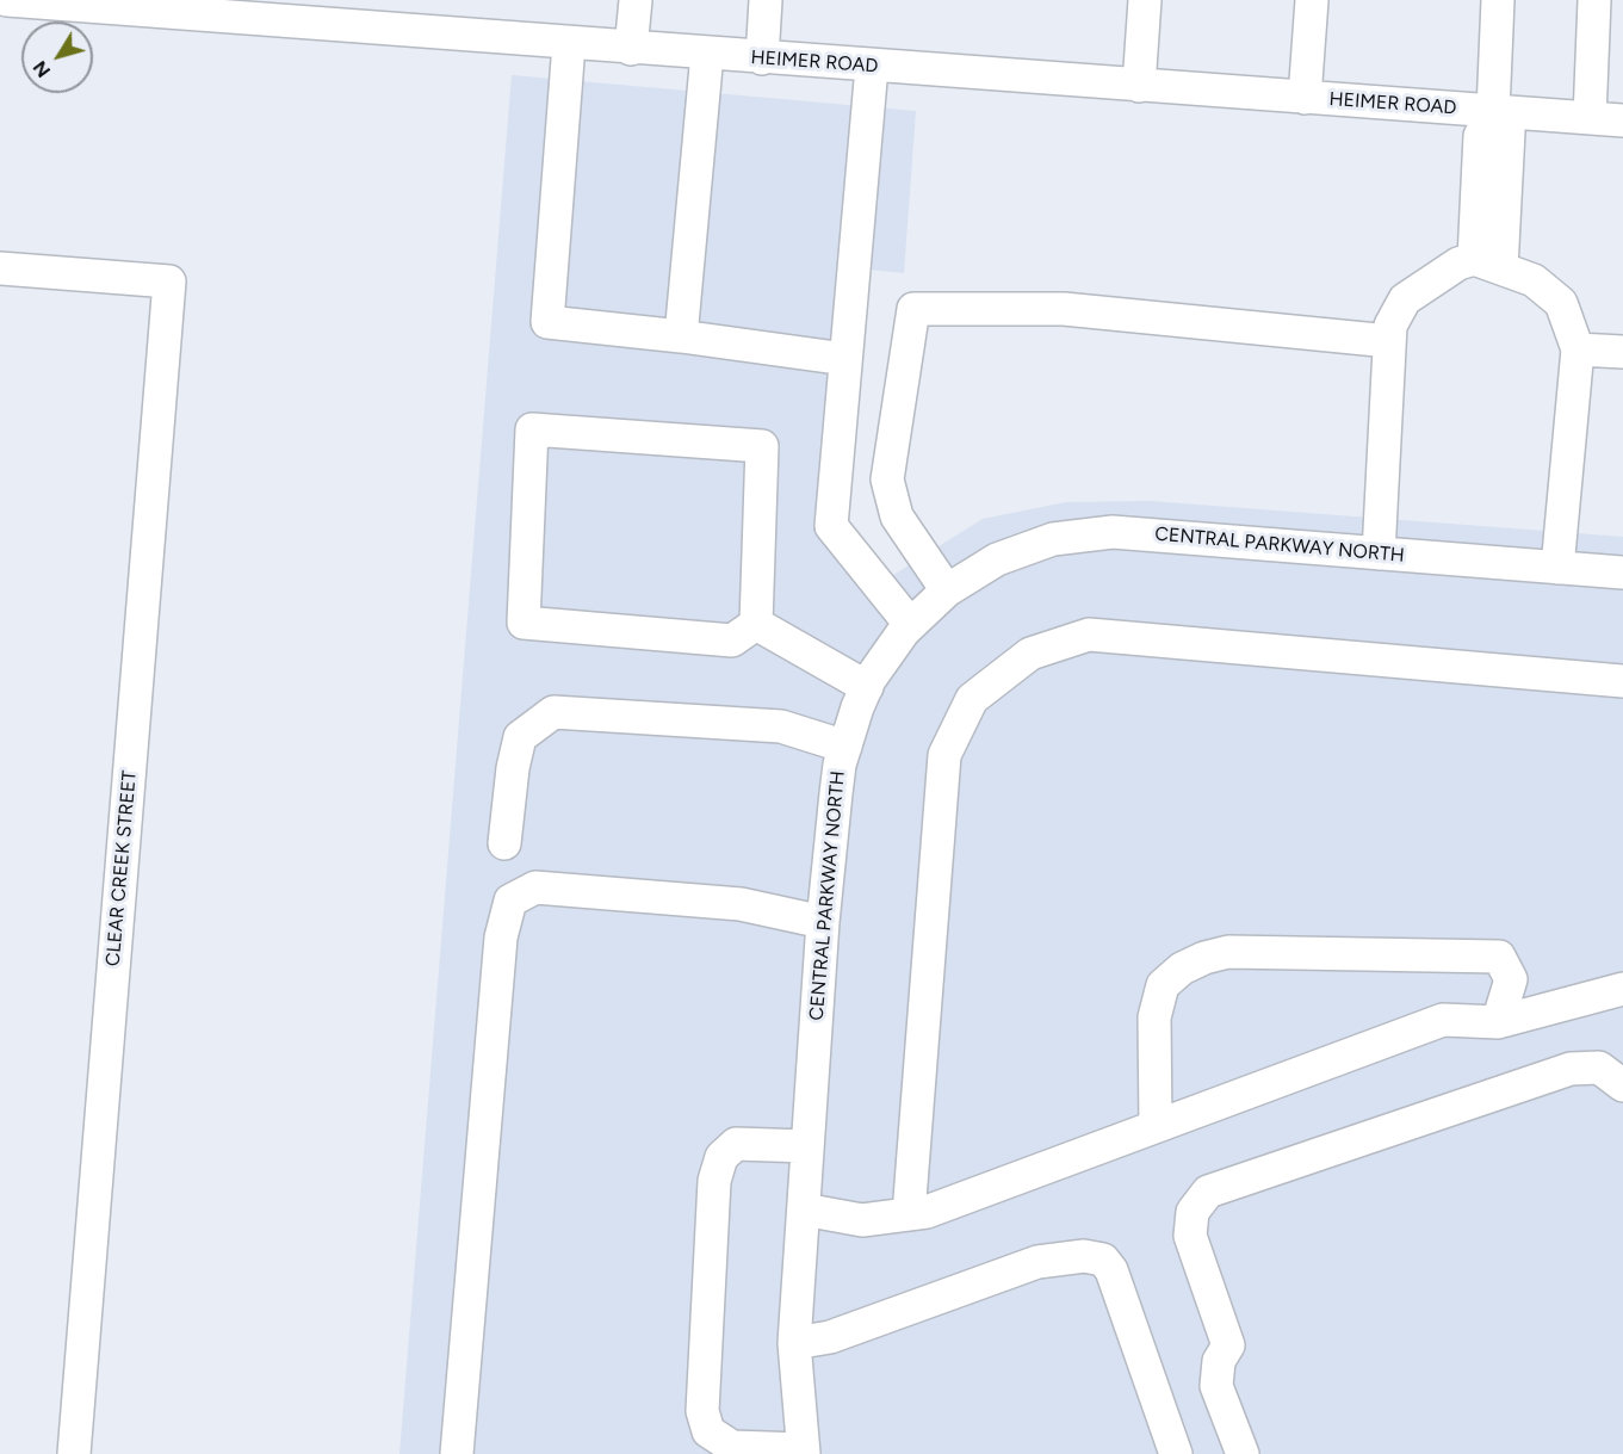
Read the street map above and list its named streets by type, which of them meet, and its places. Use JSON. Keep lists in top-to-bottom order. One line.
{"streets":{"street":["HEIMER ROAD","CENTRAL PARKWAY NORTH","CLEAR CREEK STREET"]},"north":"bottom left"}
